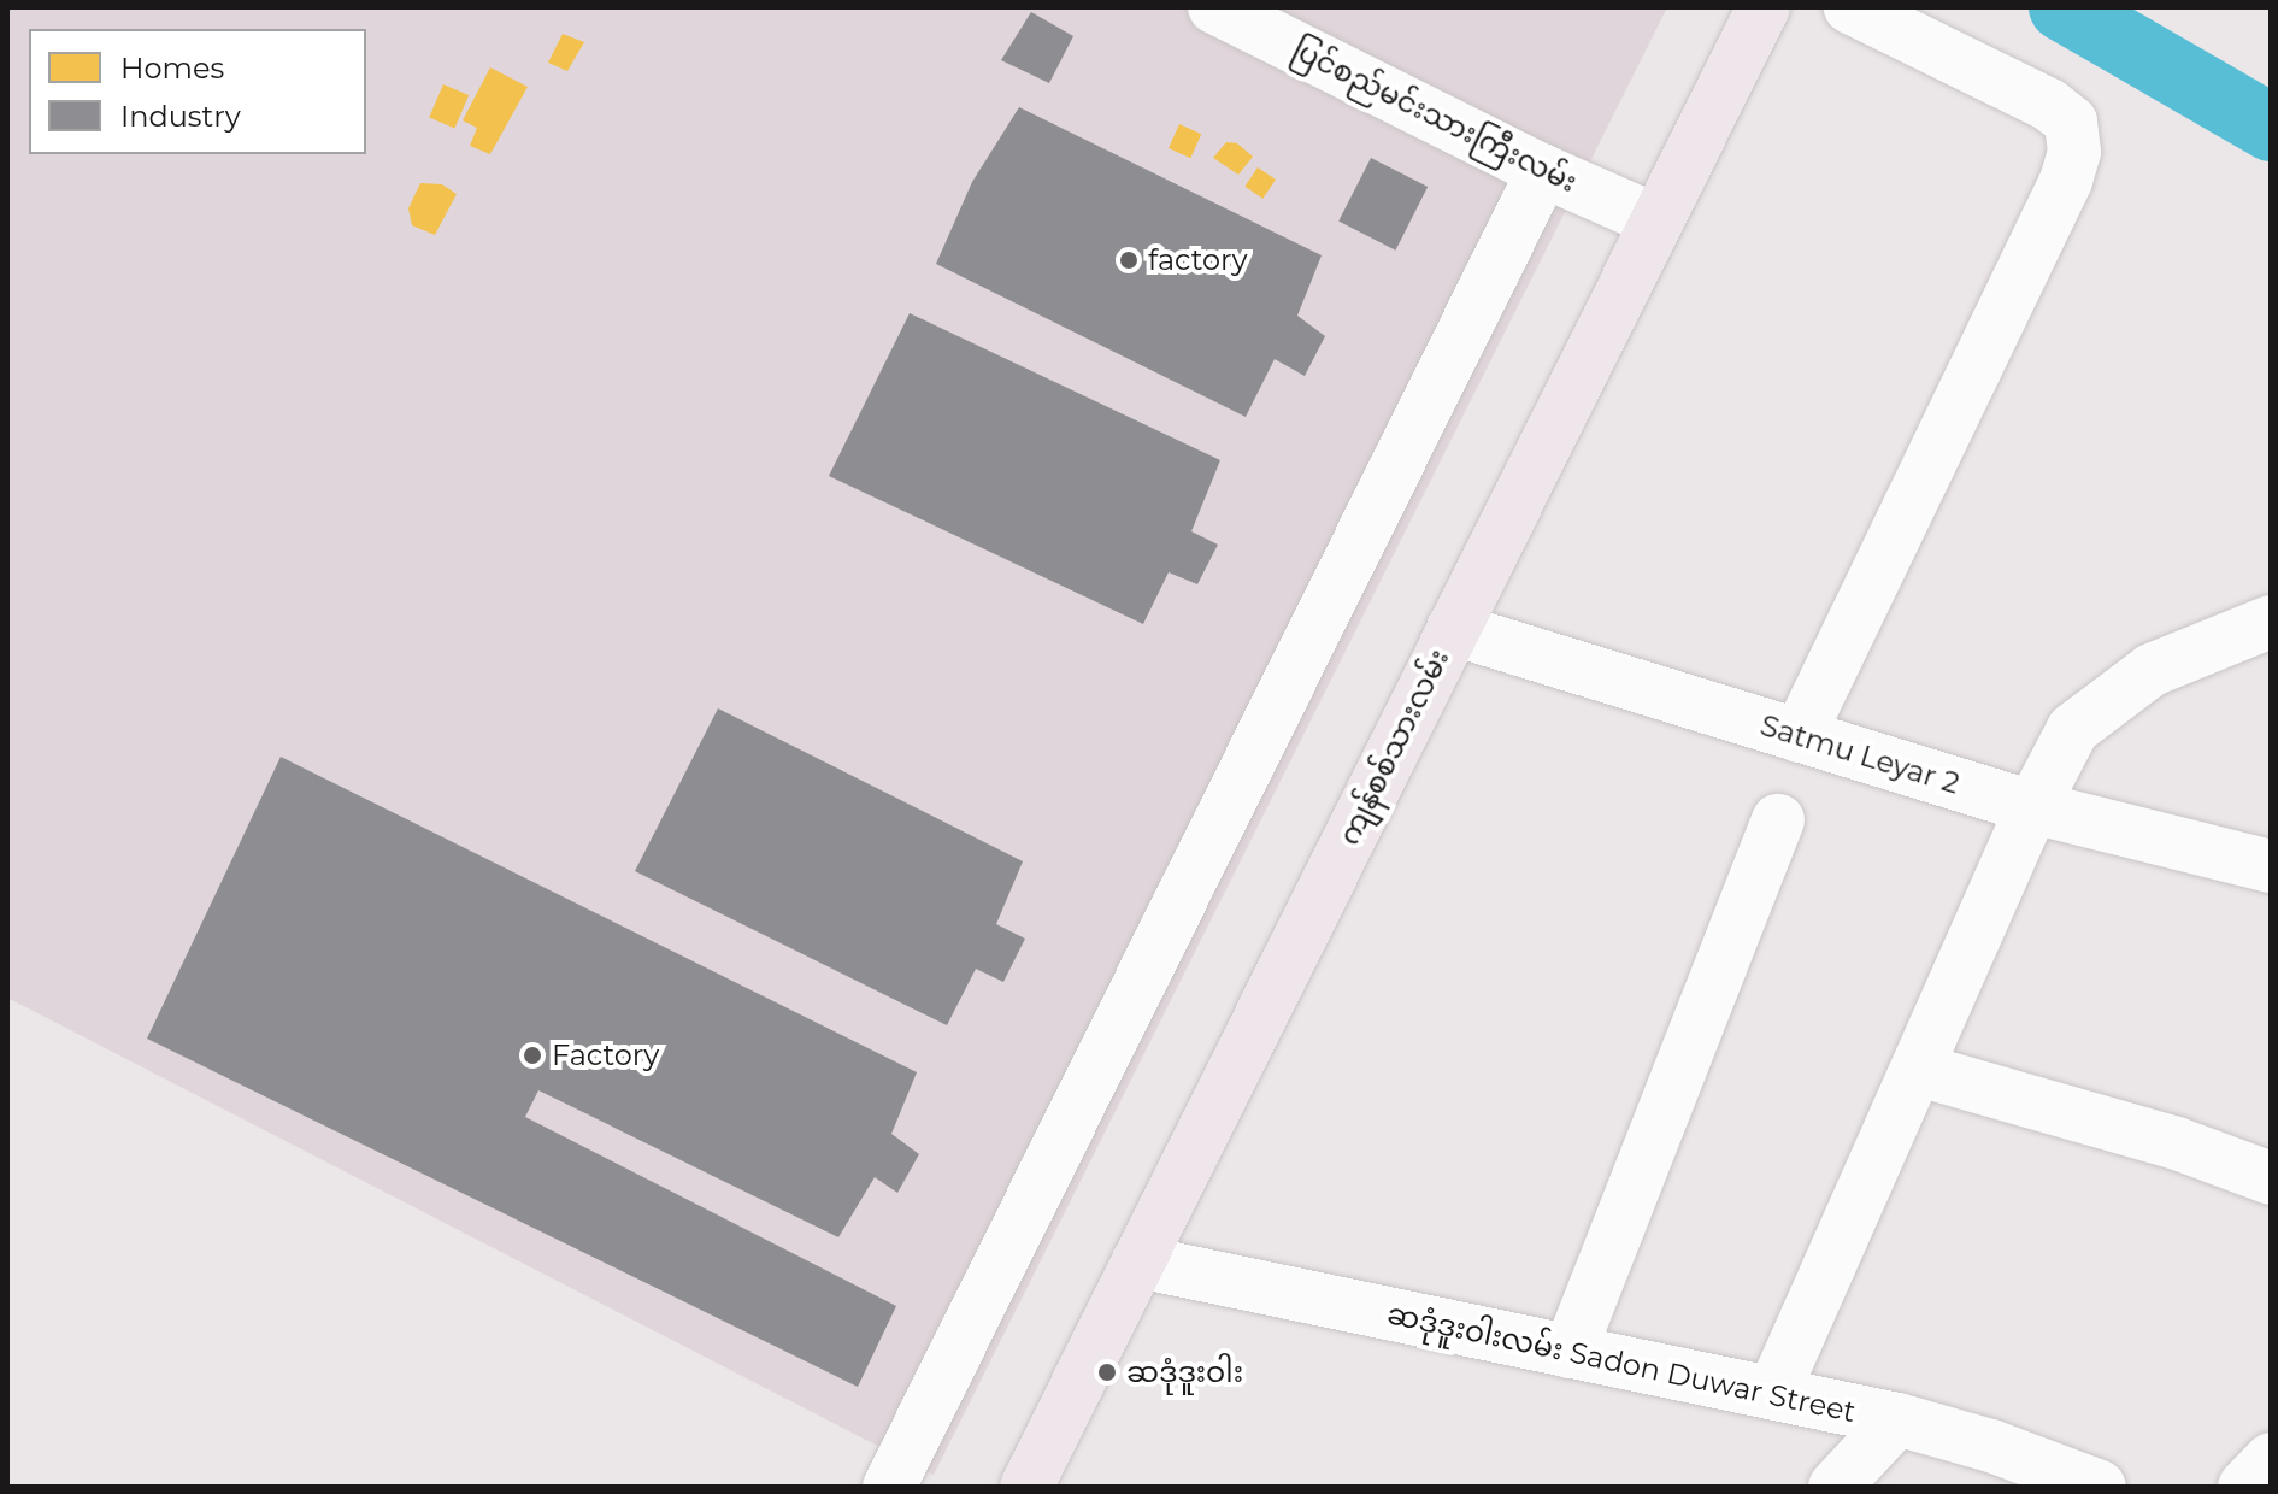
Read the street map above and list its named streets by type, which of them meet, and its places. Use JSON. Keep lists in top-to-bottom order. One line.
{"streets":{"main road":["ကျန်စစ်သားလမ်း"],"street":["ပြင်စည်မင်းသားကြီးလမ်း","Satmu Leyar 2","ဆဒုံဒူးဝါးလမ်း Sadon Duwar Street"]},"crossings":[["ပြင်စည်မင်းသားကြီးလမ်း","ကျန်စစ်သားလမ်း"],["ကျန်စစ်သားလမ်း","Satmu Leyar 2"],["ကျန်စစ်သားလမ်း","ဆဒုံဒူးဝါးလမ်း Sadon Duwar Street"]],"places":["factory","Factory","ဆဒုံဒူးဝါး"],"legend":["Homes","Industry"]}
